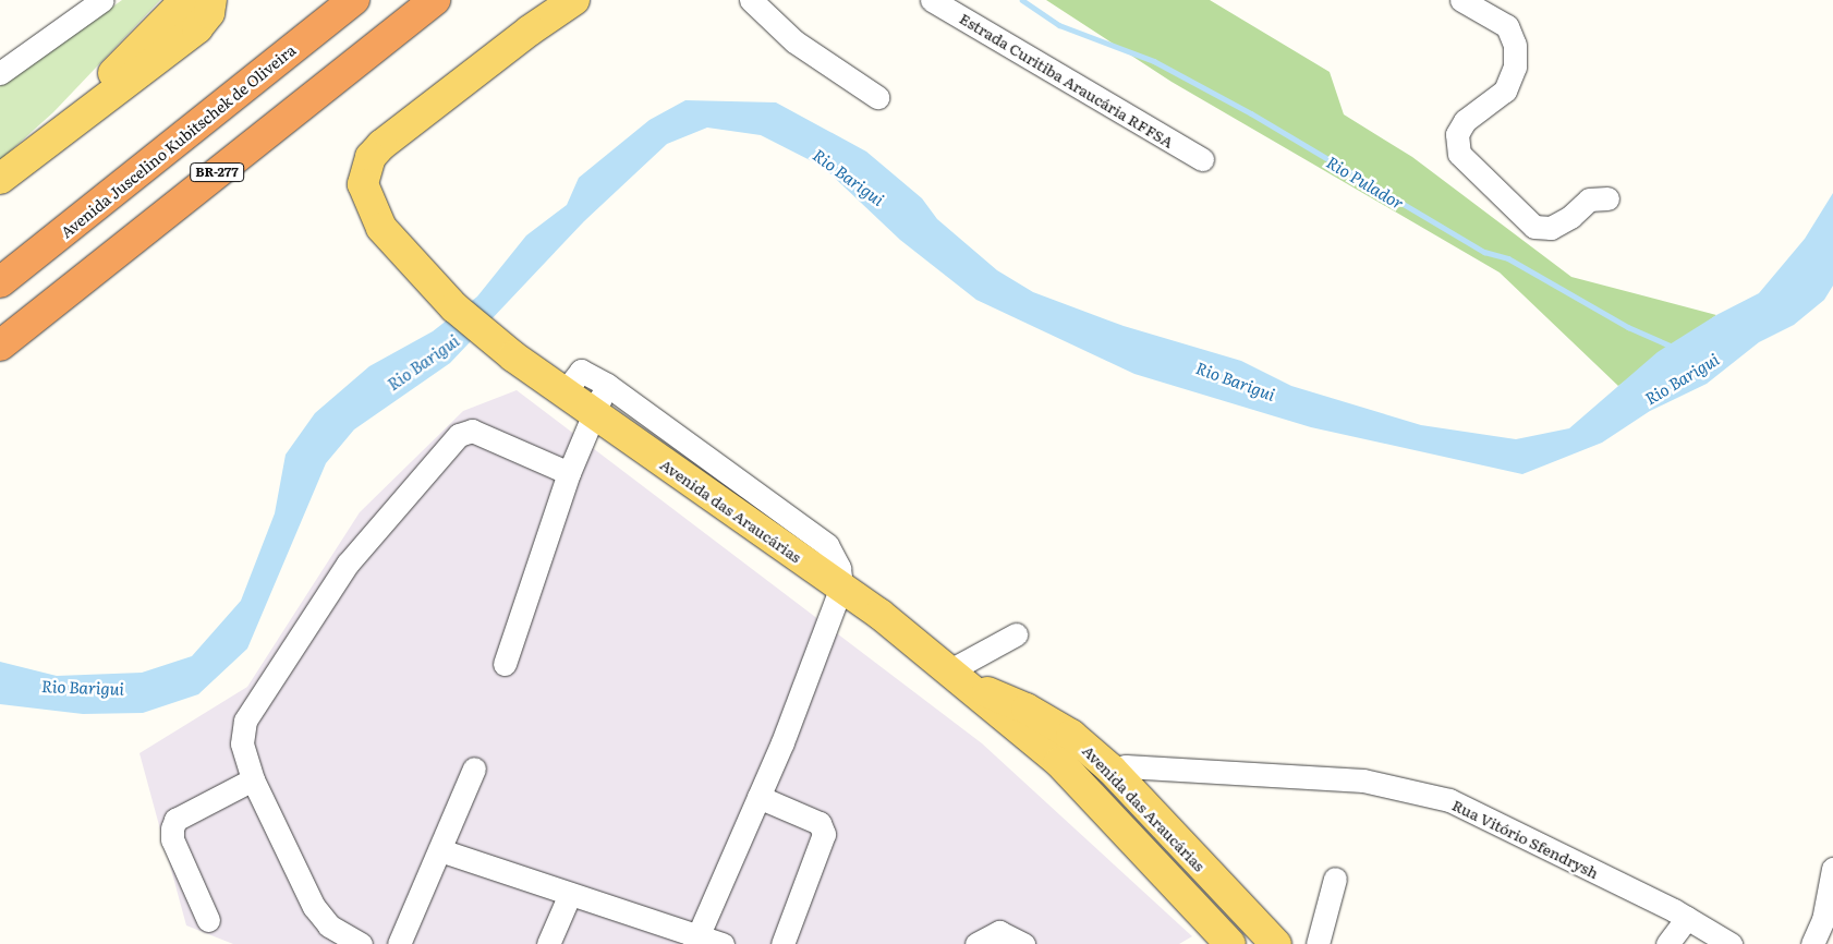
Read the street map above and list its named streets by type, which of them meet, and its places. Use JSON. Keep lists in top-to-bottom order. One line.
{"streets":{"highway":["Avenida Juscelino Kubitschek de Oliveira","BR-277"],"main road":["Avenida das Araucárias"],"street":["Estrada Curitiba Araucária RFFSA","Rua Vitório Sfendrysh"]},"crossings":[["Avenida das Araucárias","Rua Vitório Sfendrysh"]],"water":["Rio Barigui","Rio Pulador"]}
